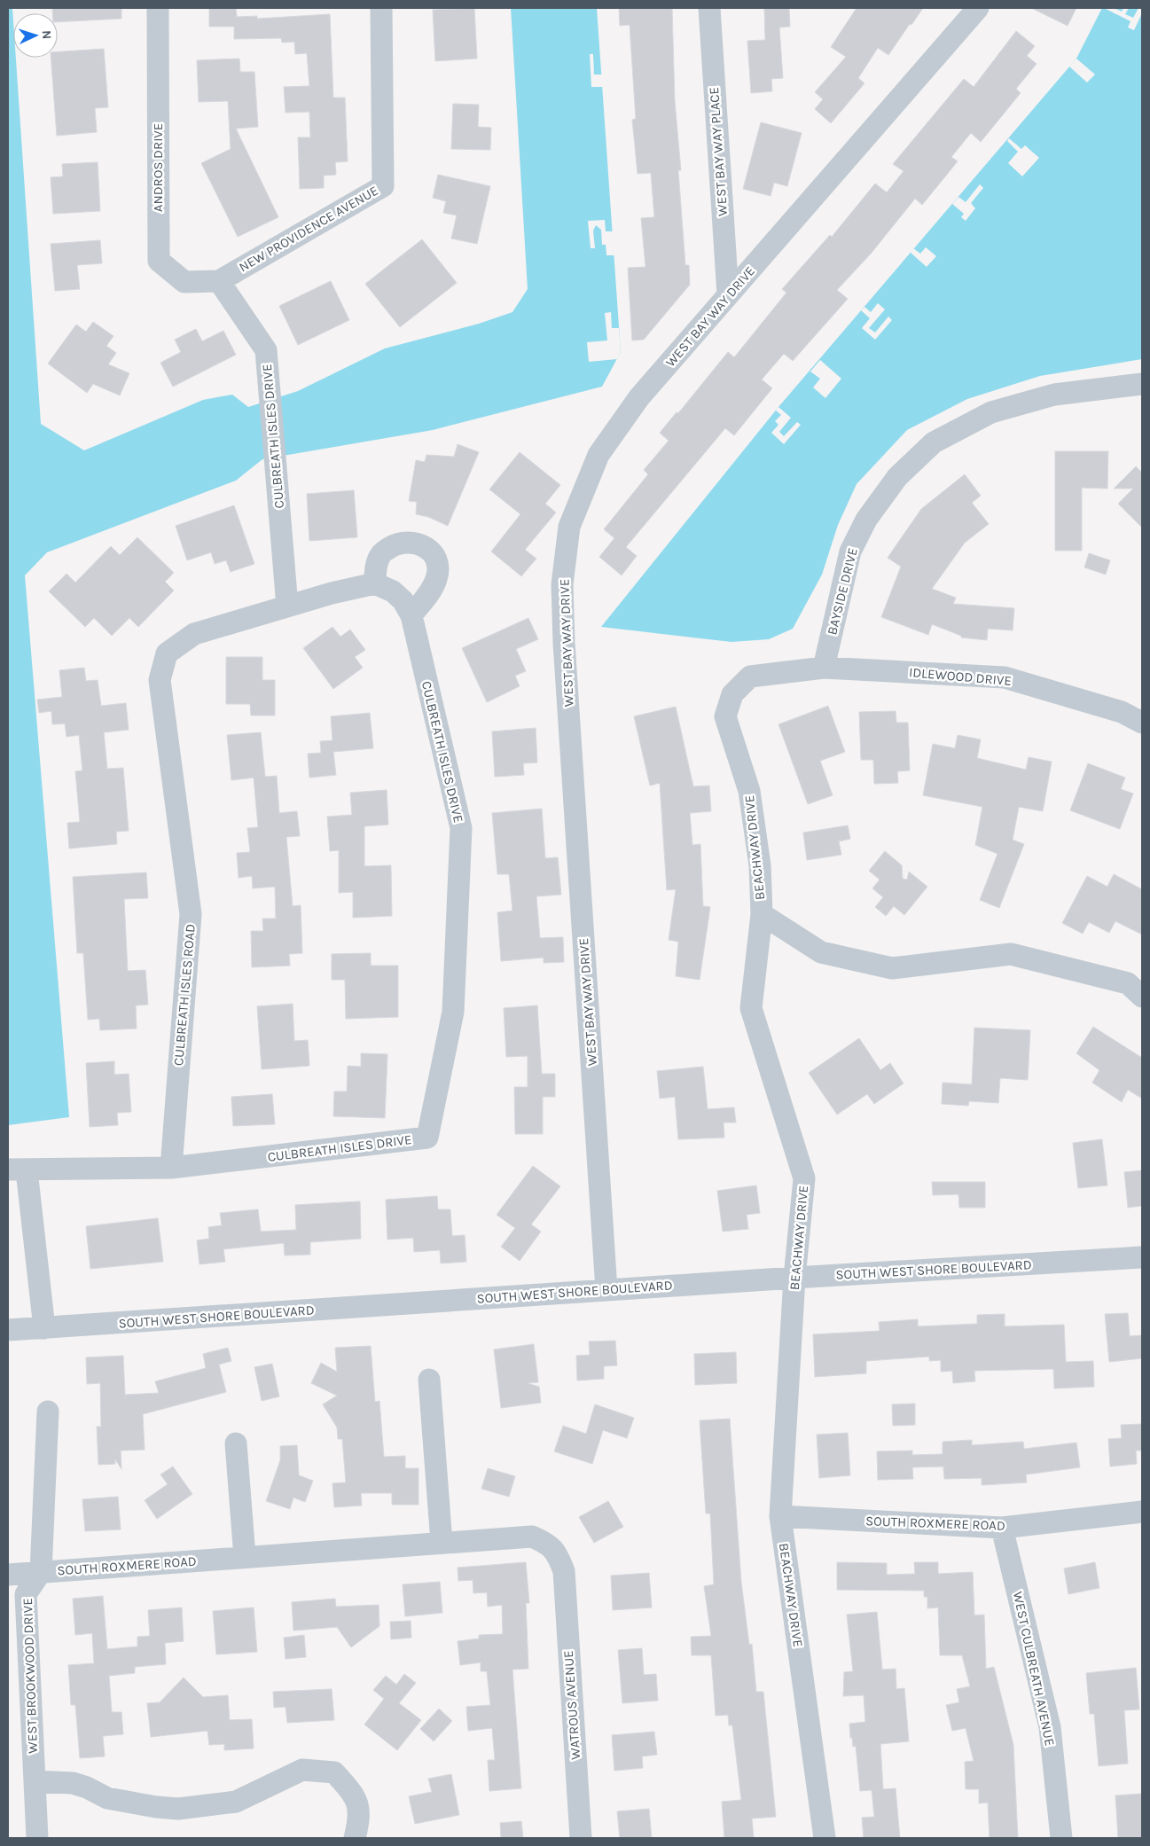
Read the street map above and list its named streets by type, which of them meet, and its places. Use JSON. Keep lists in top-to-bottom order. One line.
{"streets":{"street":["WEST BAY WAY PLACE","ANDROS DRIVE","NEW PROVIDENCE AVENUE","WEST BAY WAY DRIVE","CULBREATH ISLES DRIVE","BAYSIDE DRIVE","IDLEWOOD DRIVE","BEACHWAY DRIVE","CULBREATH ISLES ROAD","SOUTH WEST SHORE BOULEVARD","SOUTH ROXMERE ROAD","WEST CULBREATH AVENUE","WEST BROOKWOOD DRIVE","WATROUS AVENUE"]},"crossings":[["WEST BAY WAY PLACE","WEST BAY WAY DRIVE"],["ANDROS DRIVE","NEW PROVIDENCE AVENUE"],["ANDROS DRIVE","CULBREATH ISLES DRIVE"],["NEW PROVIDENCE AVENUE","CULBREATH ISLES DRIVE"],["WEST BAY WAY DRIVE","SOUTH WEST SHORE BOULEVARD"],["CULBREATH ISLES DRIVE","CULBREATH ISLES ROAD"],["BAYSIDE DRIVE","IDLEWOOD DRIVE"],["BAYSIDE DRIVE","BEACHWAY DRIVE"],["IDLEWOOD DRIVE","BEACHWAY DRIVE"],["BEACHWAY DRIVE","SOUTH WEST SHORE BOULEVARD"],["BEACHWAY DRIVE","SOUTH ROXMERE ROAD"],["SOUTH ROXMERE ROAD","WEST CULBREATH AVENUE"],["SOUTH ROXMERE ROAD","WEST BROOKWOOD DRIVE"],["SOUTH ROXMERE ROAD","WATROUS AVENUE"]],"north":"right"}
